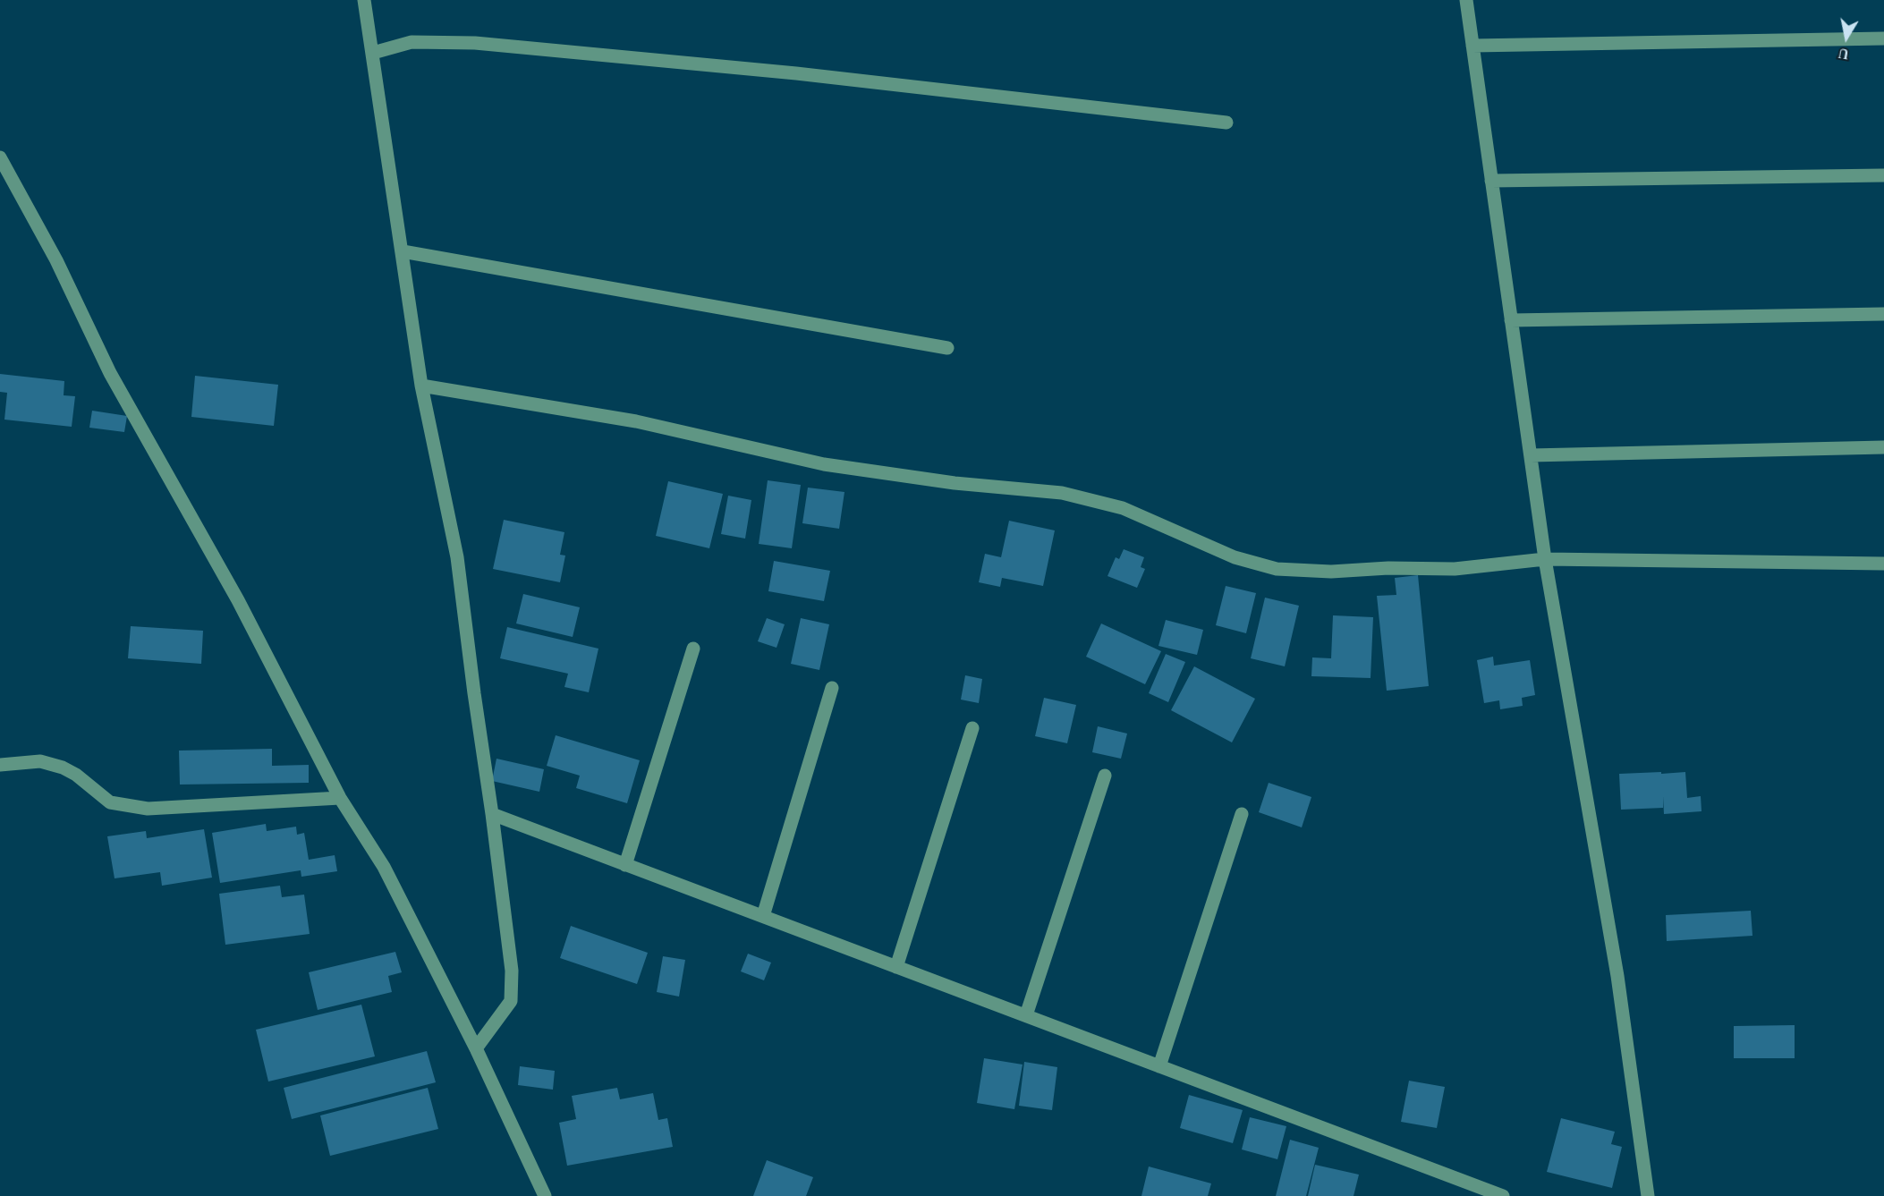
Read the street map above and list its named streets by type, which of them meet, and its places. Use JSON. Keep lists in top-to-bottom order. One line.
{"north":"bottom"}
